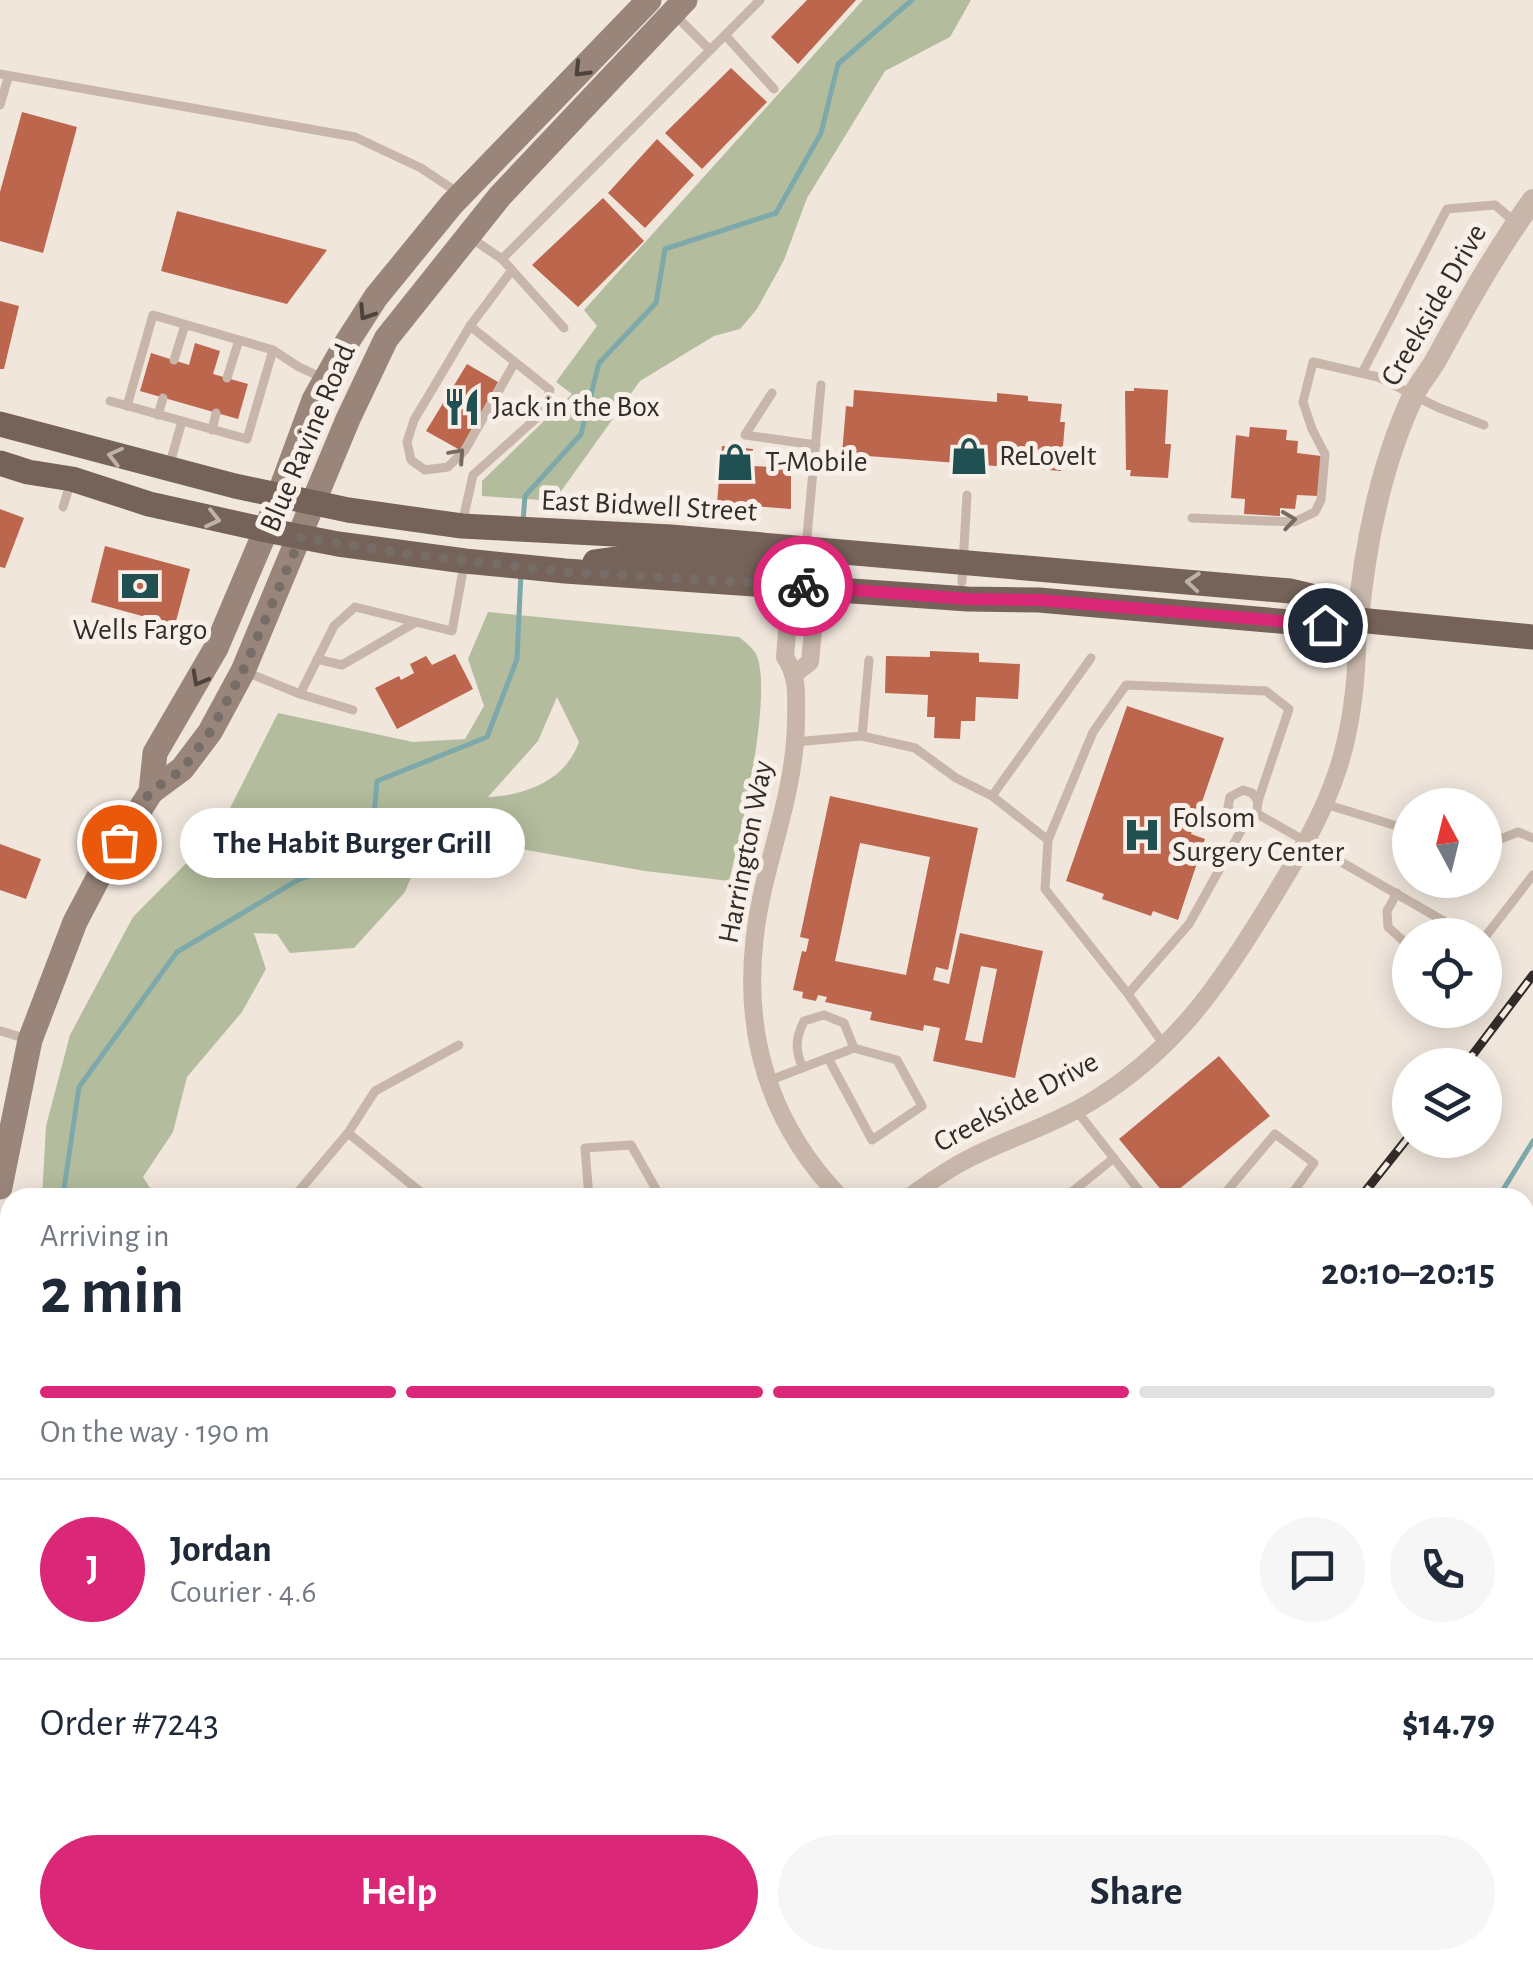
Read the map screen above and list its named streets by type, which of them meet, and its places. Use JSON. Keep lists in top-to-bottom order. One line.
{"streets":{"main road":["Blue Ravine Road","East Bidwell Street"],"street":["Creekside Drive","Harrington Way"]},"crossings":[["Blue Ravine Road","East Bidwell Street"]],"places":{"restaurant":["Jack in the Box"],"shop":["ReLoveIt","T-Mobile"],"bank":["Wells Fargo"],"hospital":["Folsom Surgery Center"],"other":["The Habit Burger Grill"]},"north":"top","page":{"bubble":"The Habit Burger Grill","heading":["2 min","Arriving in","20:10–20:15"],"panel":["Jordan","Courier · 4.6","Order #7243","$14.79"],"bar":"On the way · 190 m","round":"J","buttons":["Help","Share"]}}
